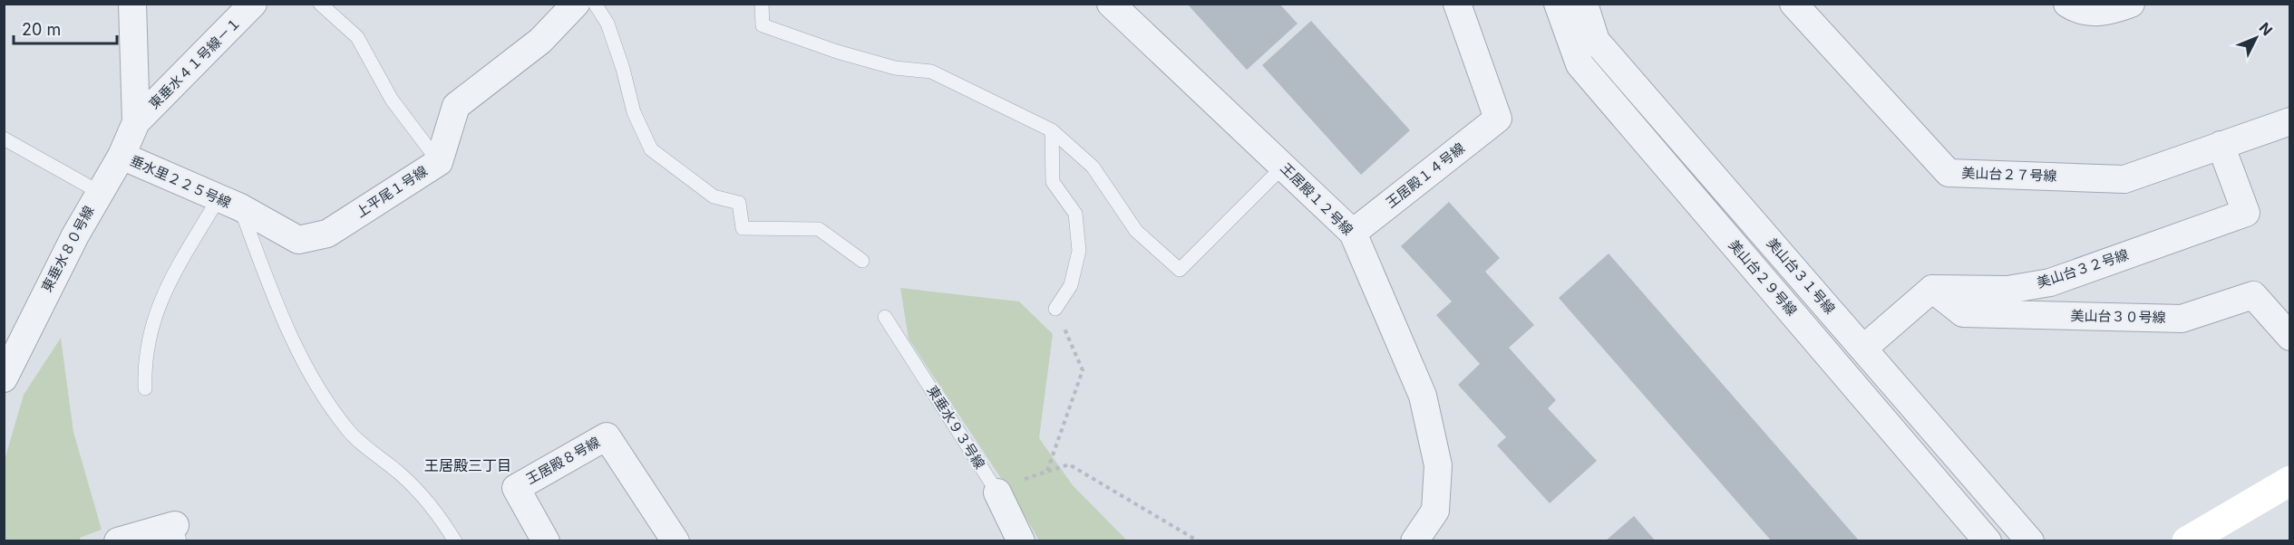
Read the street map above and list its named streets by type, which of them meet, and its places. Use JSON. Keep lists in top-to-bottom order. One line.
{"streets":{"street":["東垂水４１号線－１","美山台２７号線","王居殿１４号線","垂水里２２５号線","上平尾１号線","王居殿１２号線","東垂水８０号線","美山台３２号線","美山台３１号線","美山台２９号線","美山台３０号線","東垂水９３号線","王居殿８号線"]},"crossings":[["東垂水４１号線－１","東垂水８０号線"],["美山台２７号線","美山台３２号線"],["王居殿１４号線","王居殿１２号線"],["垂水里２２５号線","上平尾１号線"],["垂水里２２５号線","東垂水８０号線"],["美山台３２号線","美山台３０号線"]],"districts":["王居殿三丁目"],"scale_bar":"20 m","north":"top right"}
